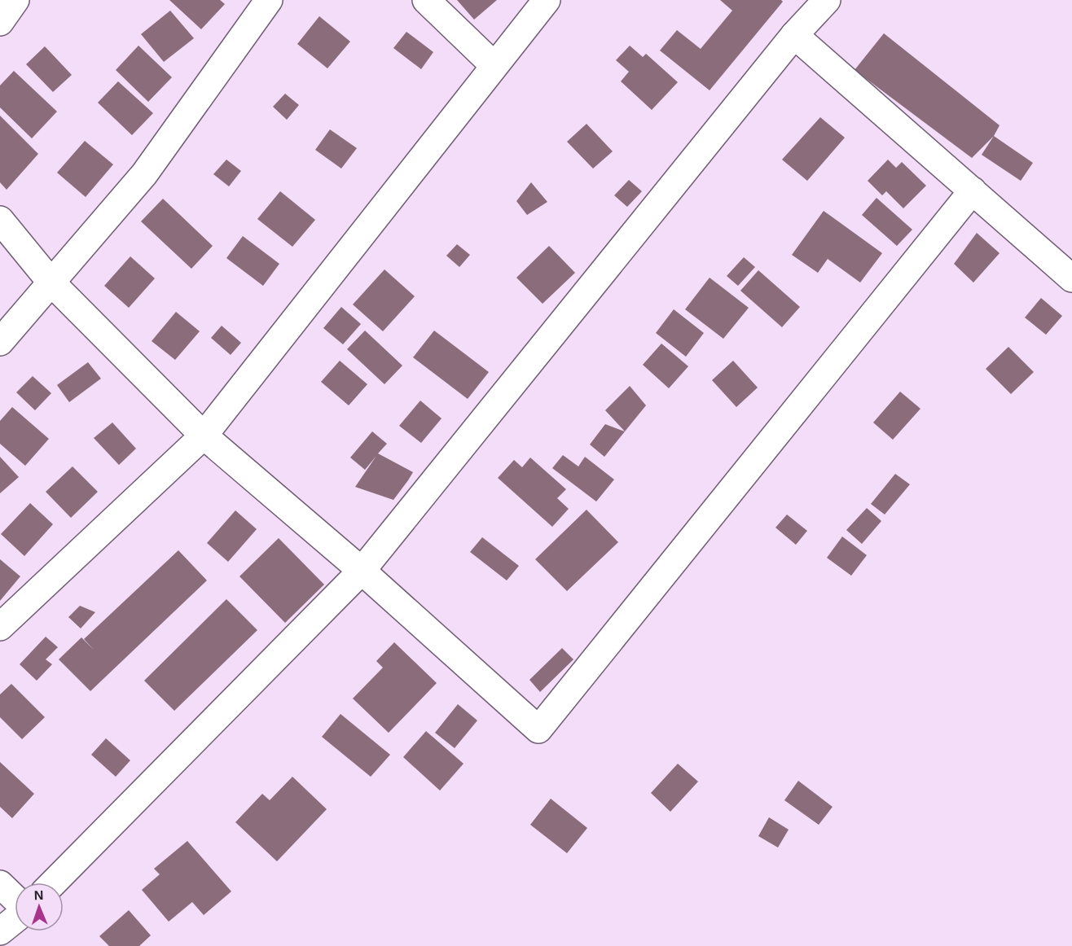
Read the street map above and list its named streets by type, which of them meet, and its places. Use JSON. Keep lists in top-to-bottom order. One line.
{"north":"top"}
